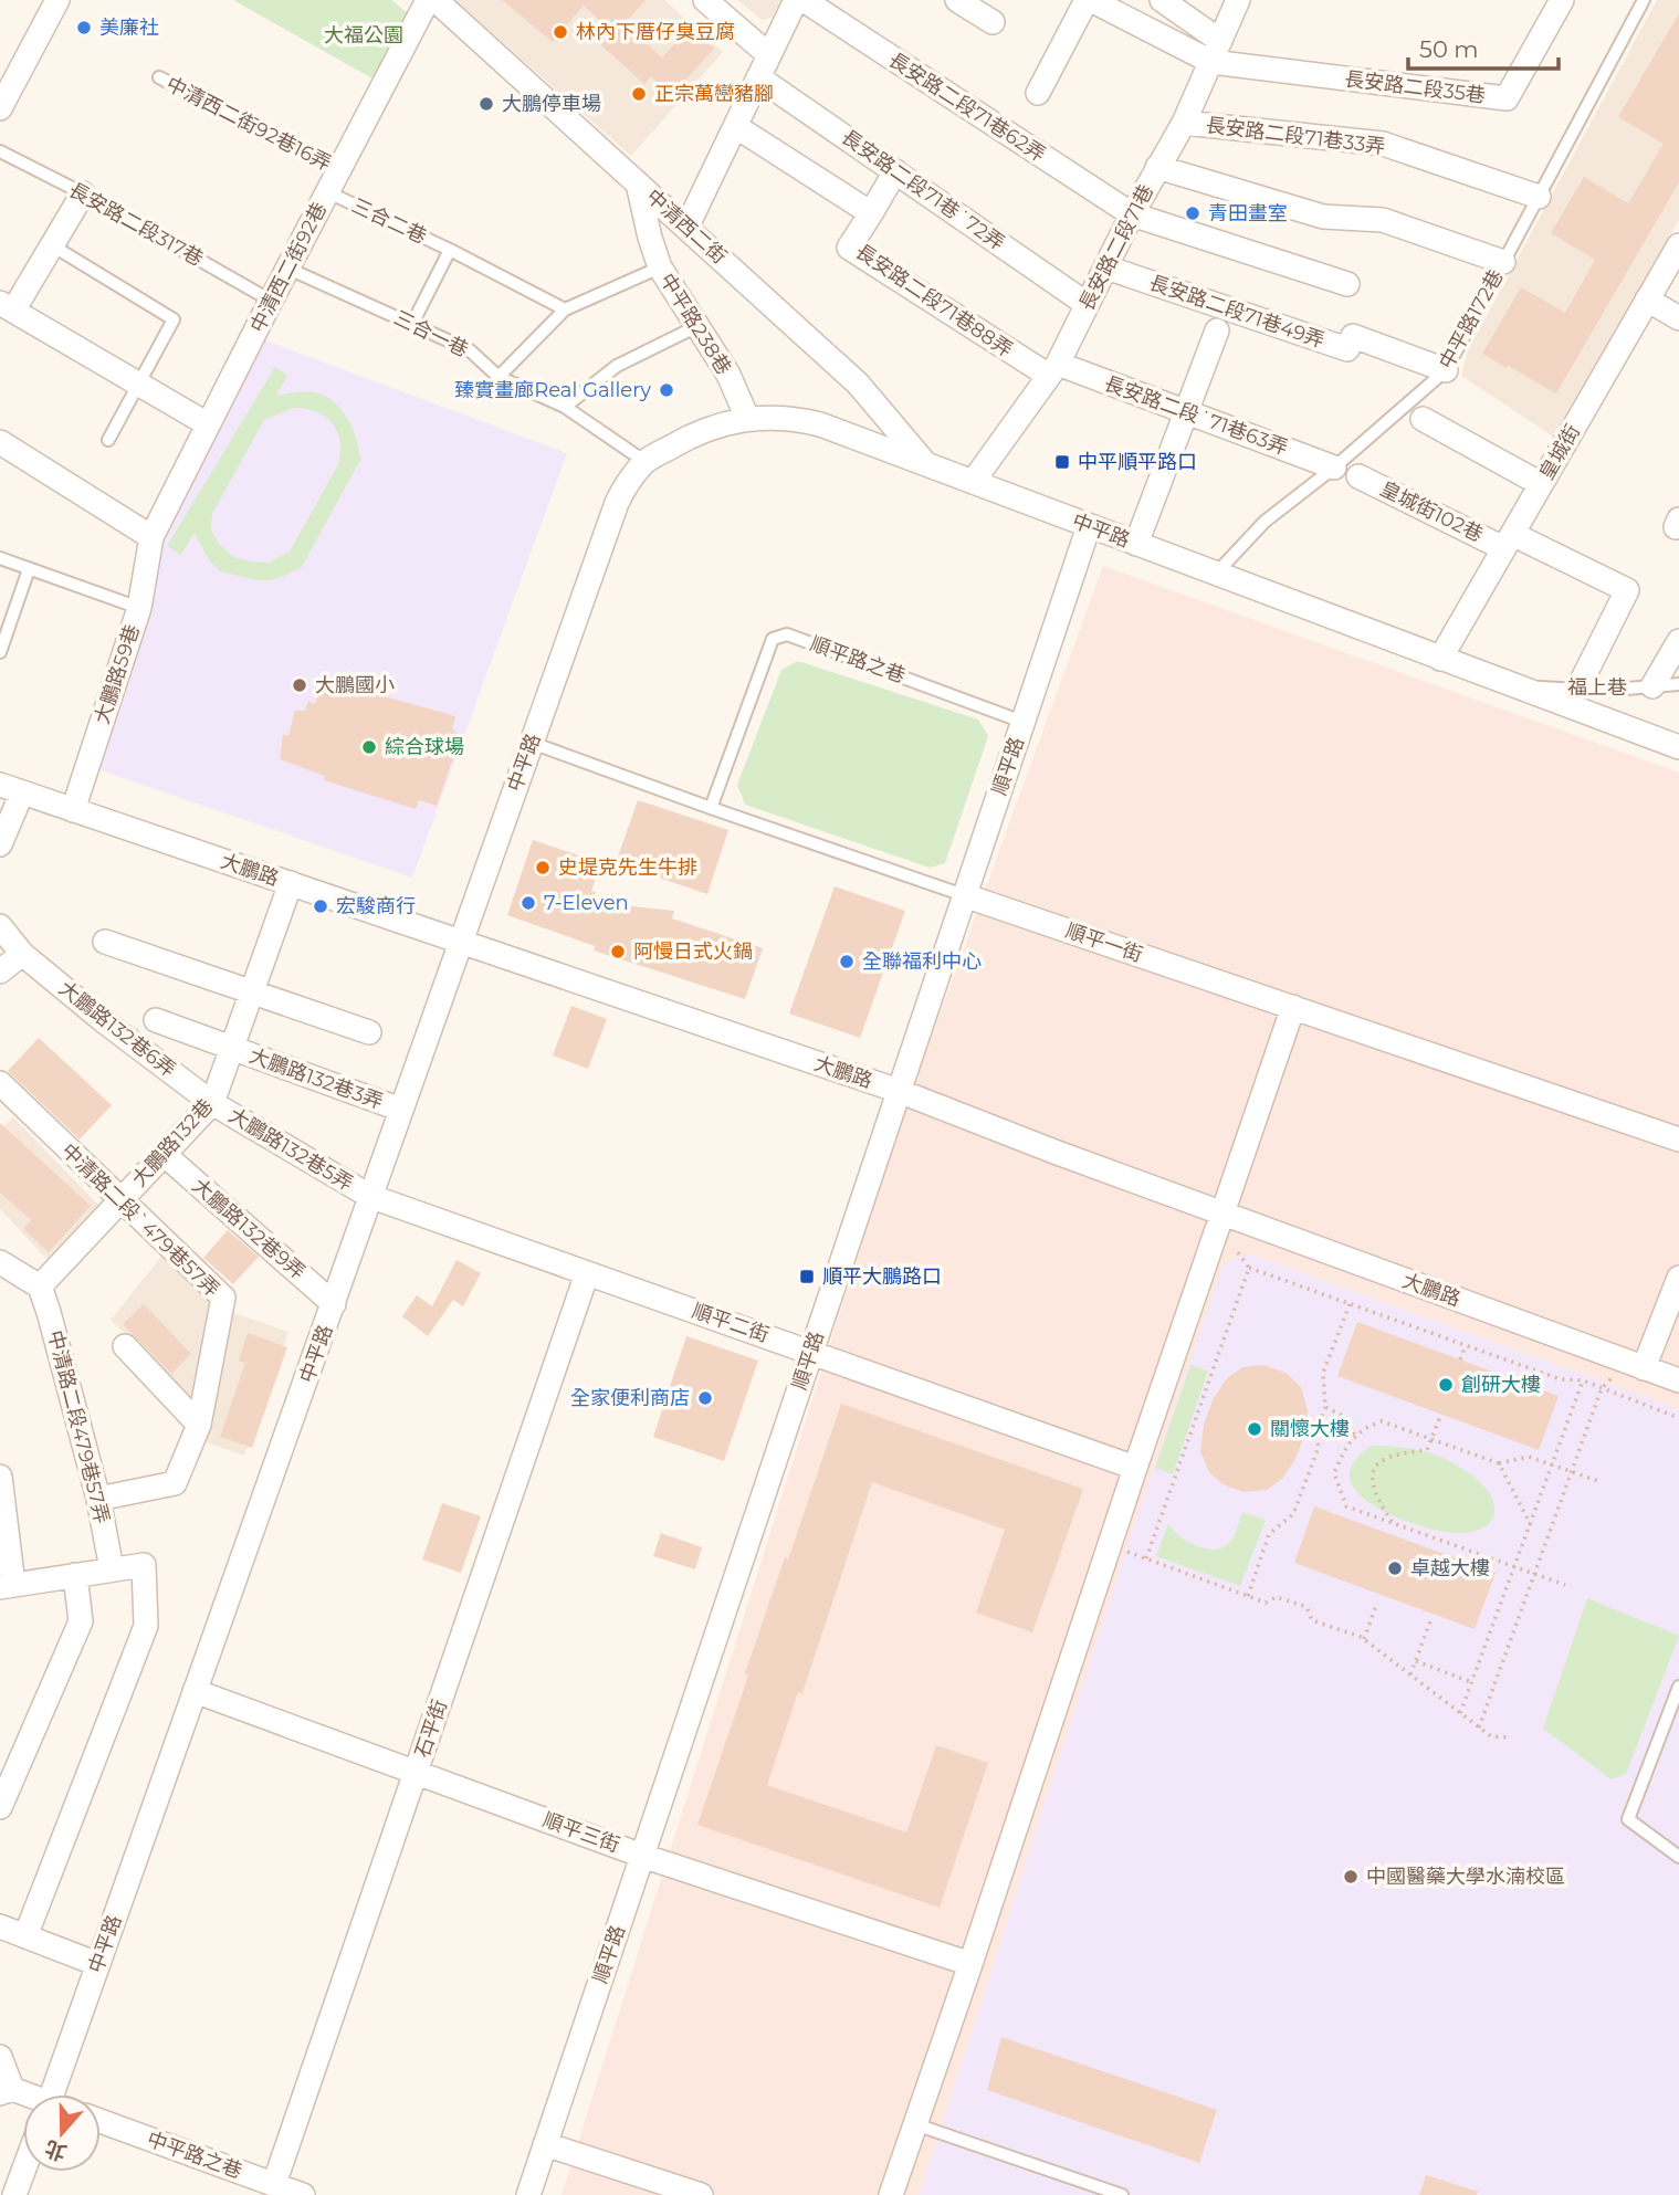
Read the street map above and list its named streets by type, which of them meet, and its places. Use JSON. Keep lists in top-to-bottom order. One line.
{"streets":{"street":["長安路二段35巷","長安路二段71巷62弄","長安路二段71巷33弄","長安路二段71巷˙72弄","中清西二街","長安路二段71巷","中清西二街92巷","長安路二段71巷88弄","長安路二段71巷49弄","中平路238巷","長安路二段˙71巷63弄","皇城街","皇城街102巷","中平路","大鵬路59巷","順平路","大鵬路","順平一街","大鵬路132巷6弄","大鵬路132巷3弄","大鵬路132巷","大鵬路132巷5弄","中清路二段ˋ479巷57弄","大鵬路132巷9弄","順平二街","中清路二段479巷57弄","石平街","順平三街","中平路之巷"],"lane":["中清西二街92巷16弄","三合二巷","長安路二段317巷","中平路172巷","三合一巷","順平路之巷","福上巷"]},"crossings":[["長安路二段35巷","長安路二段71巷"],["長安路二段71巷62弄","長安路二段71巷"],["中清西二街92巷16弄","中清西二街92巷"],["長安路二段71巷33弄","長安路二段71巷"],["長安路二段71巷33弄","中平路172巷"],["長安路二段71巷˙72弄","長安路二段71巷"],["長安路二段71巷˙72弄","長安路二段71巷88弄"],["三合二巷","中清西二街92巷"],["三合二巷","三合一巷"],["長安路二段317巷","中清西二街92巷"],["中清西二街","中平路238巷"],["中清西二街","中平路"],["長安路二段71巷","長安路二段71巷88弄"],["長安路二段71巷","長安路二段71巷49弄"],["長安路二段71巷","長安路二段˙71巷63弄"],["長安路二段71巷","中平路"],["中清西二街92巷","三合一巷"],["中清西二街92巷","大鵬路59巷"],["長安路二段71巷88弄","長安路二段˙71巷63弄"],["長安路二段71巷49弄","中平路172巷"],["中平路172巷","長安路二段˙71巷63弄"],["中平路172巷","中平路"],["中平路238巷","中平路"],["三合一巷","中平路"],["皇城街","皇城街102巷"],["皇城街","中平路"],["皇城街102巷","福上巷"],["中平路","福上巷"],["中平路","順平路"],["中平路","大鵬路"],["中平路","順平一街"],["中平路","大鵬路132巷3弄"],["中平路","大鵬路132巷5弄"],["中平路","大鵬路132巷9弄"],["中平路","順平二街"],["中平路","順平三街"],["順平路之巷","順平路"],["順平路之巷","順平一街"],["大鵬路59巷","大鵬路"],["順平路","大鵬路"],["順平路","順平一街"],["順平路","順平二街"],["順平路","順平三街"],["大鵬路","大鵬路132巷"],["大鵬路132巷6弄","大鵬路132巷"],["大鵬路132巷6弄","大鵬路132巷5弄"],["大鵬路132巷3弄","大鵬路132巷"],["大鵬路132巷","大鵬路132巷5弄"],["大鵬路132巷","中清路二段ˋ479巷57弄"],["大鵬路132巷","大鵬路132巷9弄"],["大鵬路132巷","中清路二段479巷57弄"],["大鵬路132巷5弄","順平二街"],["中清路二段ˋ479巷57弄","中清路二段479巷57弄"],["順平二街","石平街"],["石平街","順平三街"],["石平街","中平路之巷"]],"parks":["大福公園"],"places":{"other":["美廉社","林內下厝仔臭豆腐","正宗萬巒豬腳","大鵬停車場","青田畫室","臻實畫廊Real Gallery","大鵬國小","綜合球場","史堤克先生牛排","7-Eleven","宏駿商行","阿慢日式火鍋","全聯福利中心","創研大樓","全家便利商店","關懷大樓","卓越大樓","中國醫藥大學水湳校區"],"transit":["中平順平路口","順平大鵬路口"]},"scale_bar":"50 m","north":"bottom"}
